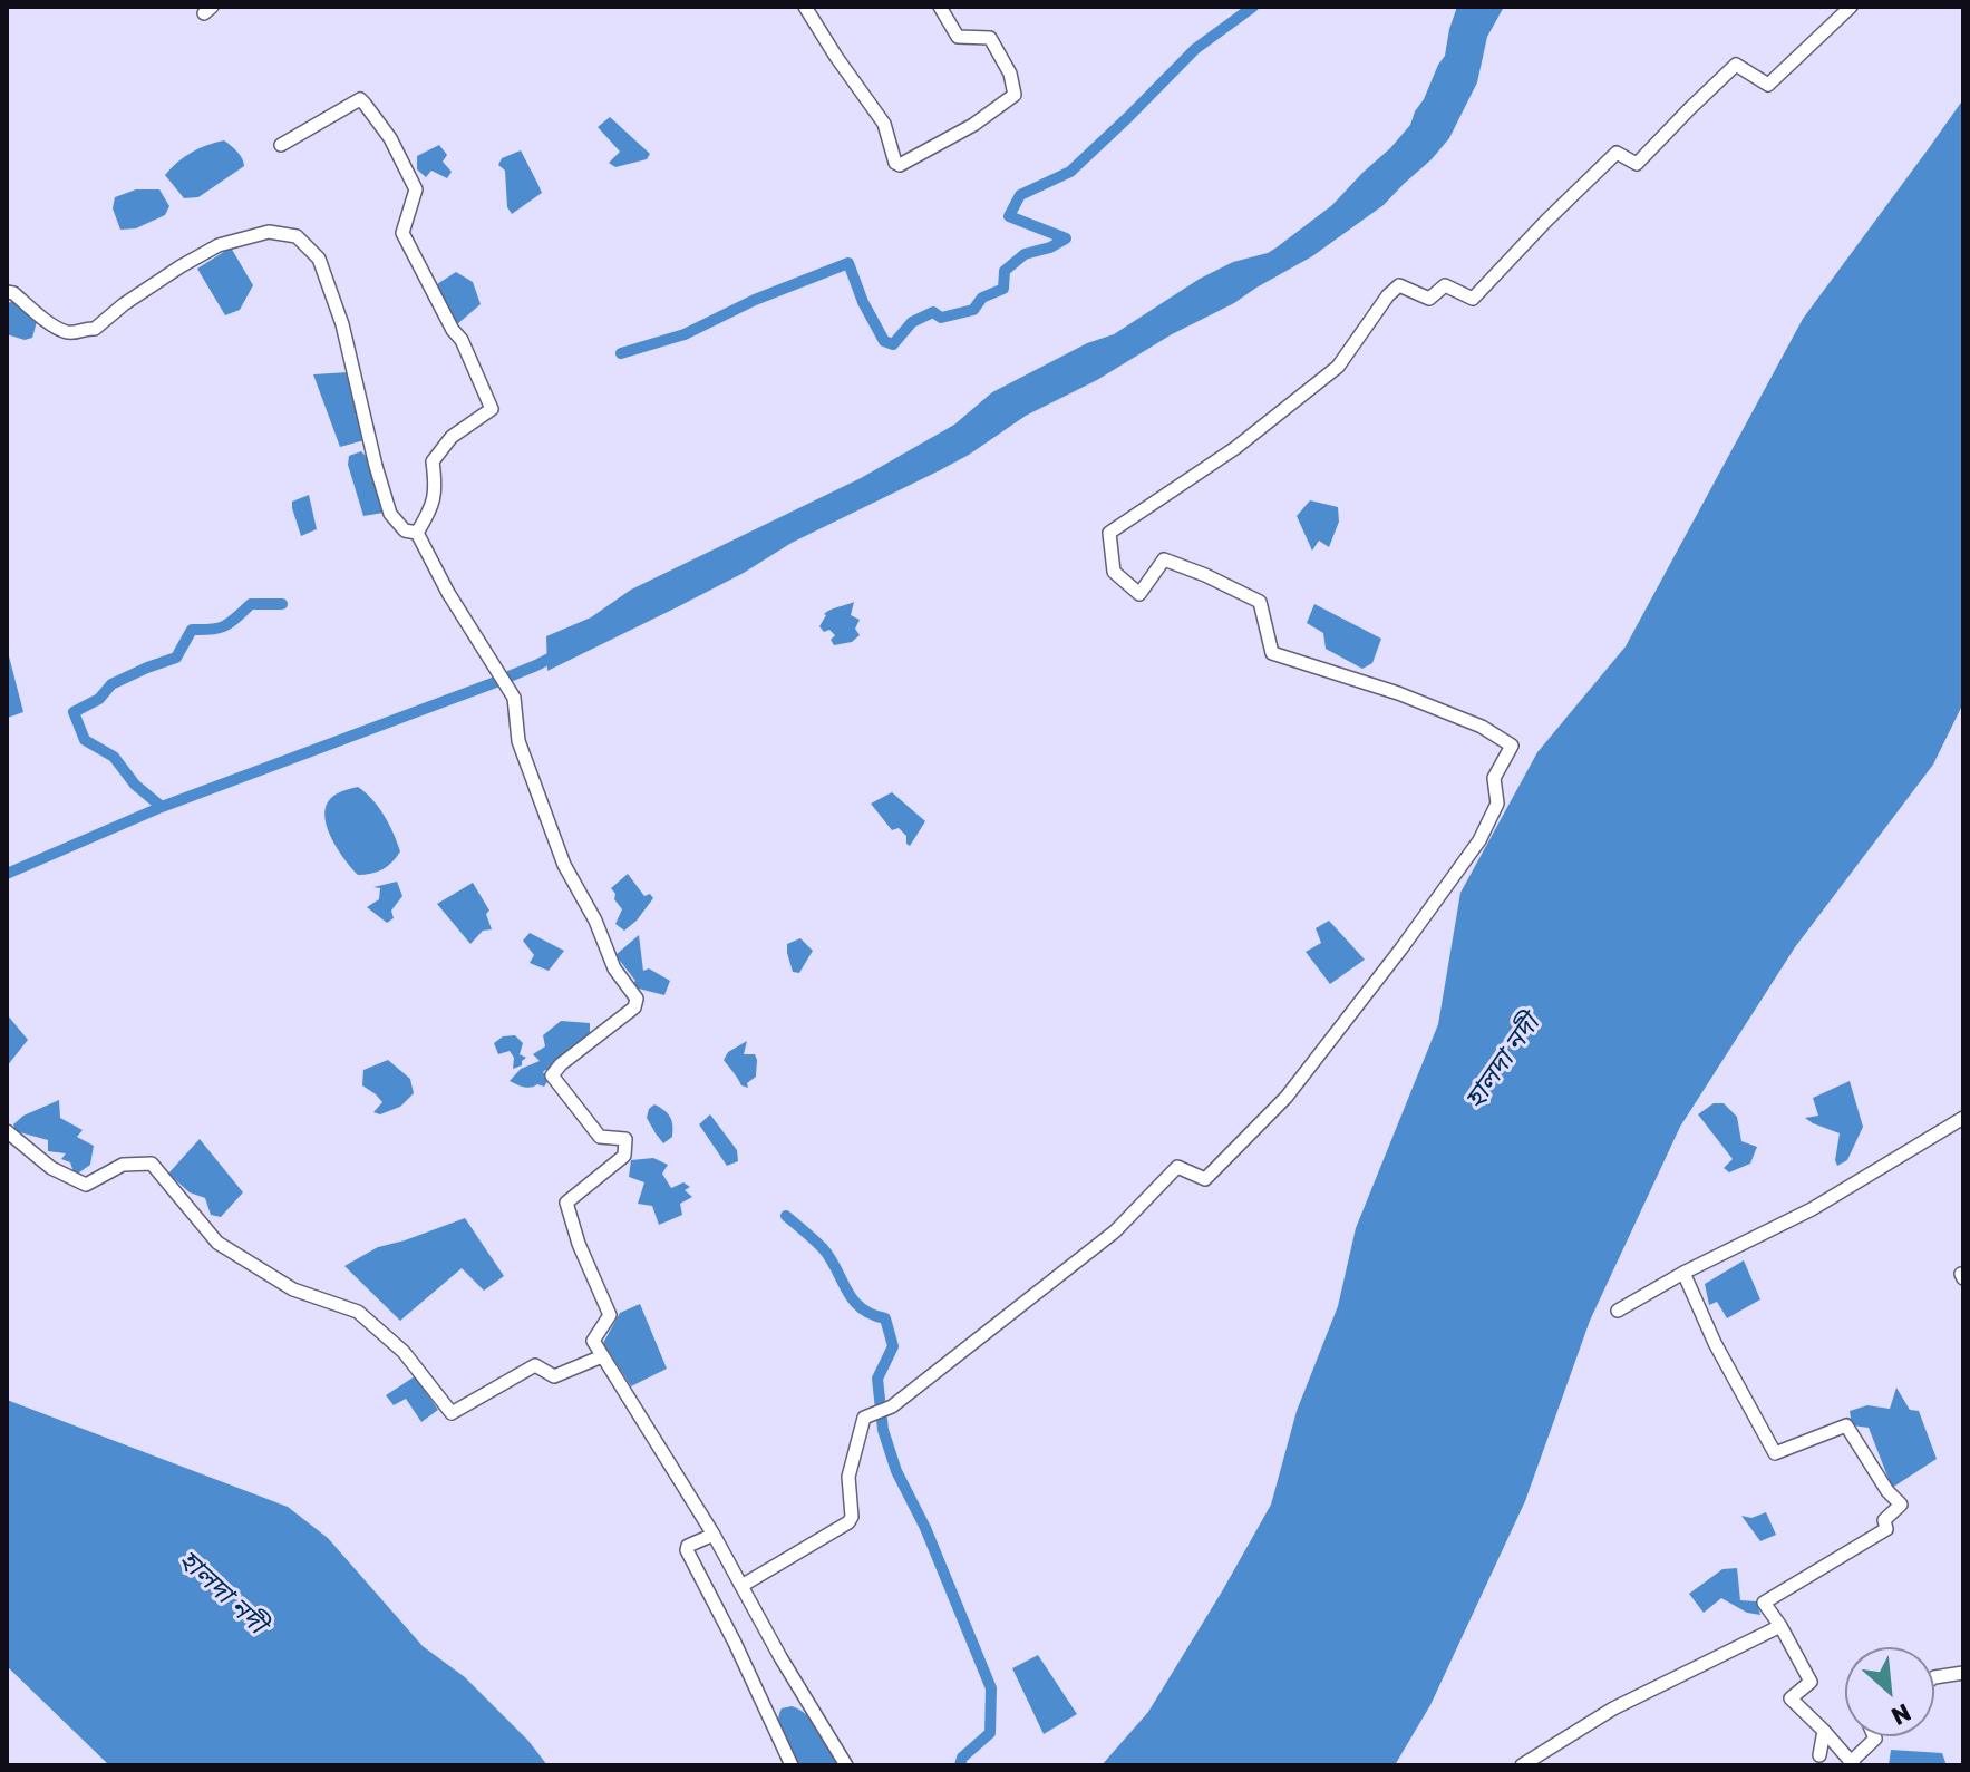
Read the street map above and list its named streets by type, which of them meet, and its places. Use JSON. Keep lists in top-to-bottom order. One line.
{"water":["হালদা নদী"],"north":"bottom right"}
